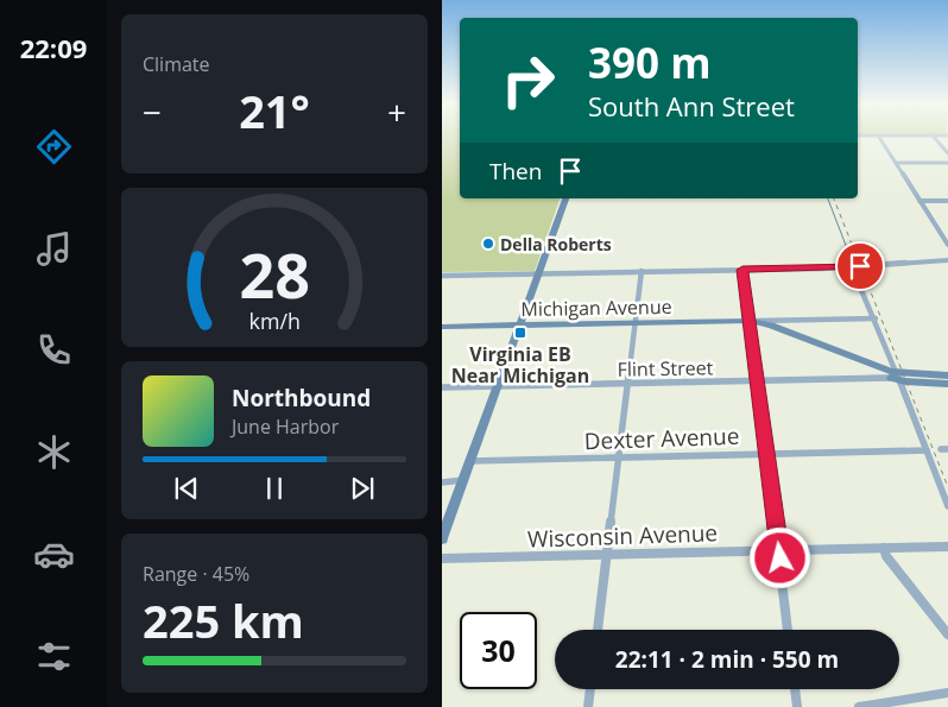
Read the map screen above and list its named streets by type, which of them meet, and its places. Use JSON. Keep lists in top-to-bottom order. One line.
{"streets":{"main road":["Michigan Avenue"],"street":["Flint Street","Dexter Avenue","Wisconsin Avenue"]},"crossings":[["Michigan Avenue","Flint Street"]],"places":{"other":["Della Roberts"],"transit":["Virginia EB Near Michigan"]},"page":{"tabs":"22:09","tile":["Climate",["Range · 45%","225 km"]],"turn":["390 m","South Ann Street"],"heat":["−","21°","+"],"then":"Then","song":["Northbound","June Harbor"],"limit":"30","trip":"22:11 · 2 min · 550 m","gauge":["28","km/h"]}}
